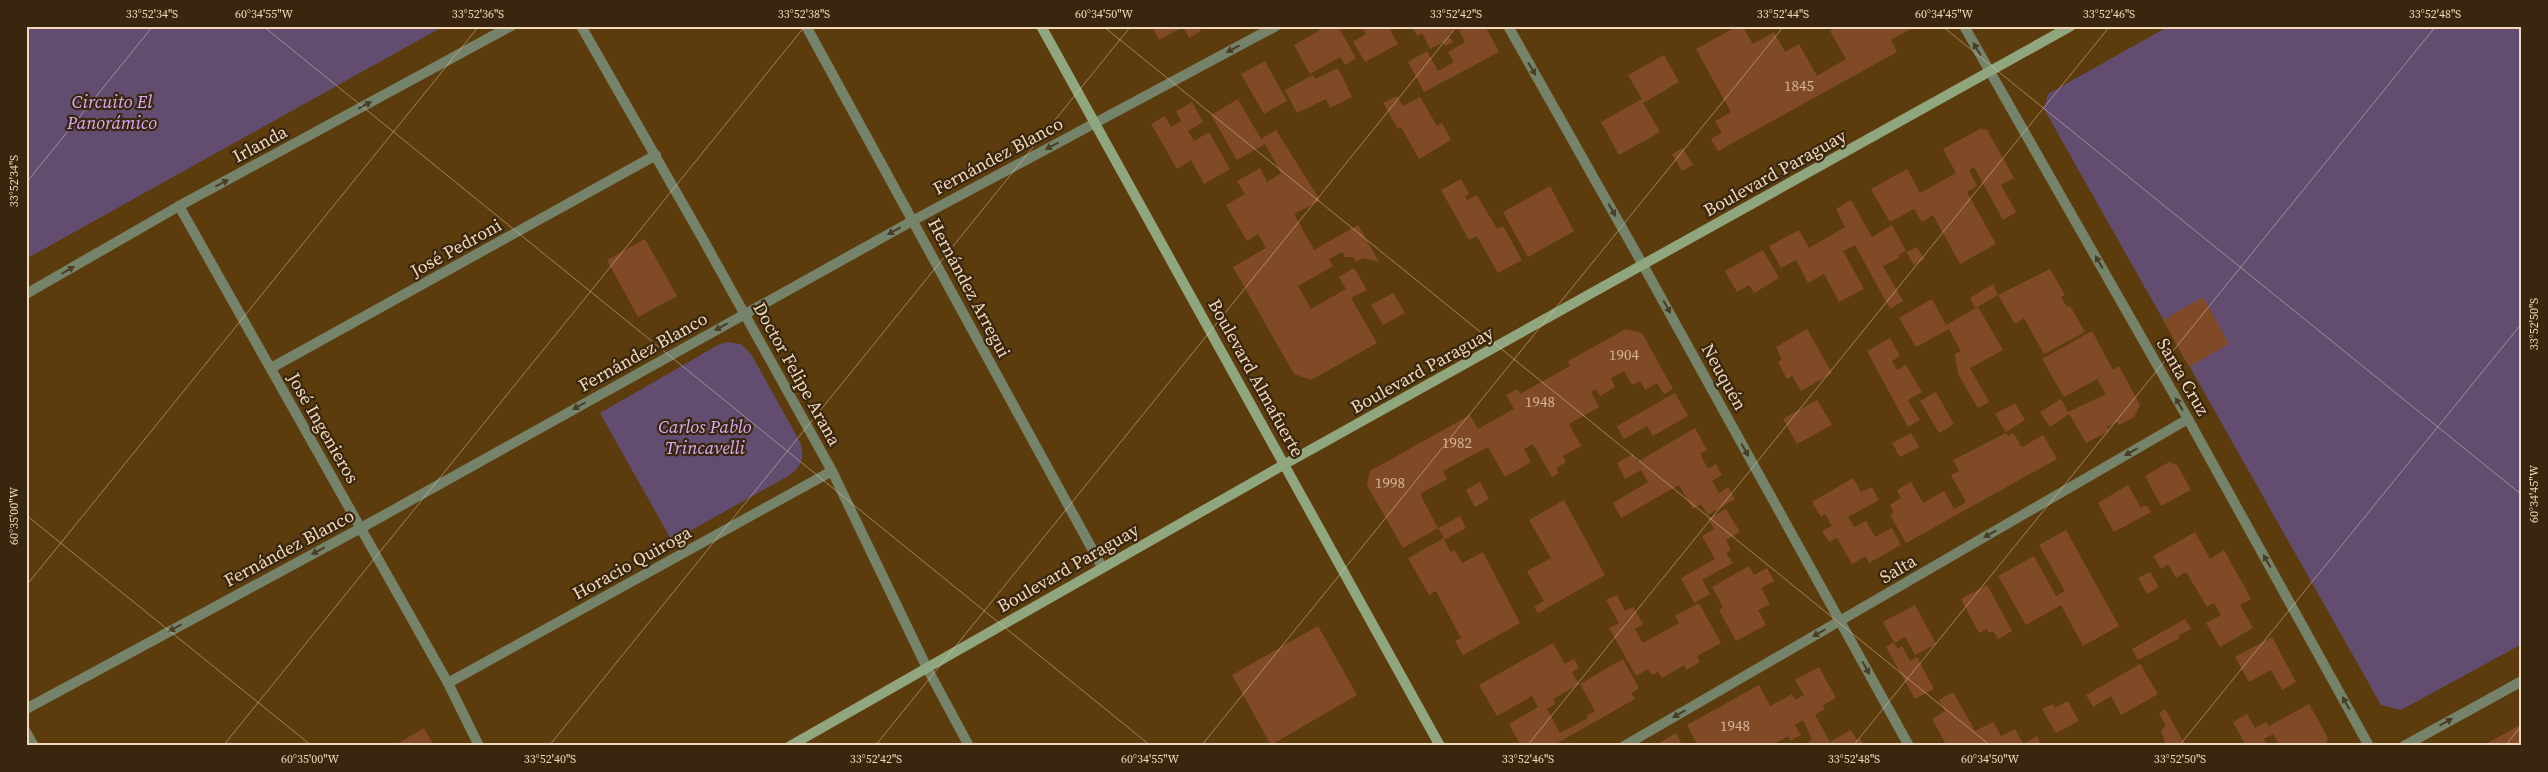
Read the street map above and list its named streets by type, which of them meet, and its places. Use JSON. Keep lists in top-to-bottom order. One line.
{"streets":{"main road":["Boulevard Paraguay","Boulevard Almafuerte"],"street":["Irlanda","Fernández Blanco","José Pedroni","Hernández Arregui","Doctor Felipe Arana","Neuquén","Santa Cruz","José Ingenieros","Horacio Quiroga","Salta"]},"crossings":[["Irlanda","José Ingenieros"],["Fernández Blanco","Hernández Arregui"],["Fernández Blanco","Doctor Felipe Arana"],["Fernández Blanco","Boulevard Almafuerte"],["Fernández Blanco","José Ingenieros"],["Boulevard Paraguay","Hernández Arregui"],["Boulevard Paraguay","Doctor Felipe Arana"],["Boulevard Paraguay","Neuquén"],["Boulevard Paraguay","Santa Cruz"],["Boulevard Paraguay","Boulevard Almafuerte"],["José Pedroni","Doctor Felipe Arana"],["José Pedroni","José Ingenieros"],["Doctor Felipe Arana","Horacio Quiroga"],["Neuquén","Salta"],["Santa Cruz","Salta"],["José Ingenieros","Horacio Quiroga"]],"one_way":["Irlanda","Fernández Blanco","Neuquén","Santa Cruz","Salta"],"parks":["Circuito El Panorámico","Carlos Pablo Trincavelli"],"house_numbers":["1845","1904","1948","1982","1998","1948"],"coordinates":["33°52'34\"S","60°34'55\"W","33°52'36\"S","33°52'38\"S","60°34'50\"W","33°52'42\"S","33°52'44\"S","60°34'45\"W","33°52'46\"S","33°52'48\"S","33°52'50\"S","60°35'00\"W","33°52'40\"S"]}
